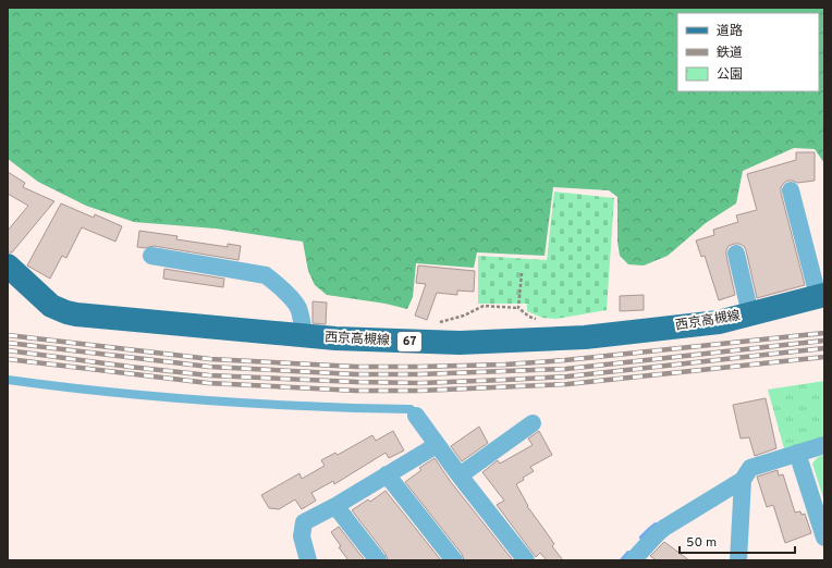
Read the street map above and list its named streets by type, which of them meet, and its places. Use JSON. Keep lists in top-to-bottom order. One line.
{"streets":{"main road":["西京高槻線","67"]},"legend":["道路","鉄道","公園"],"scale_bar":"50 m"}
